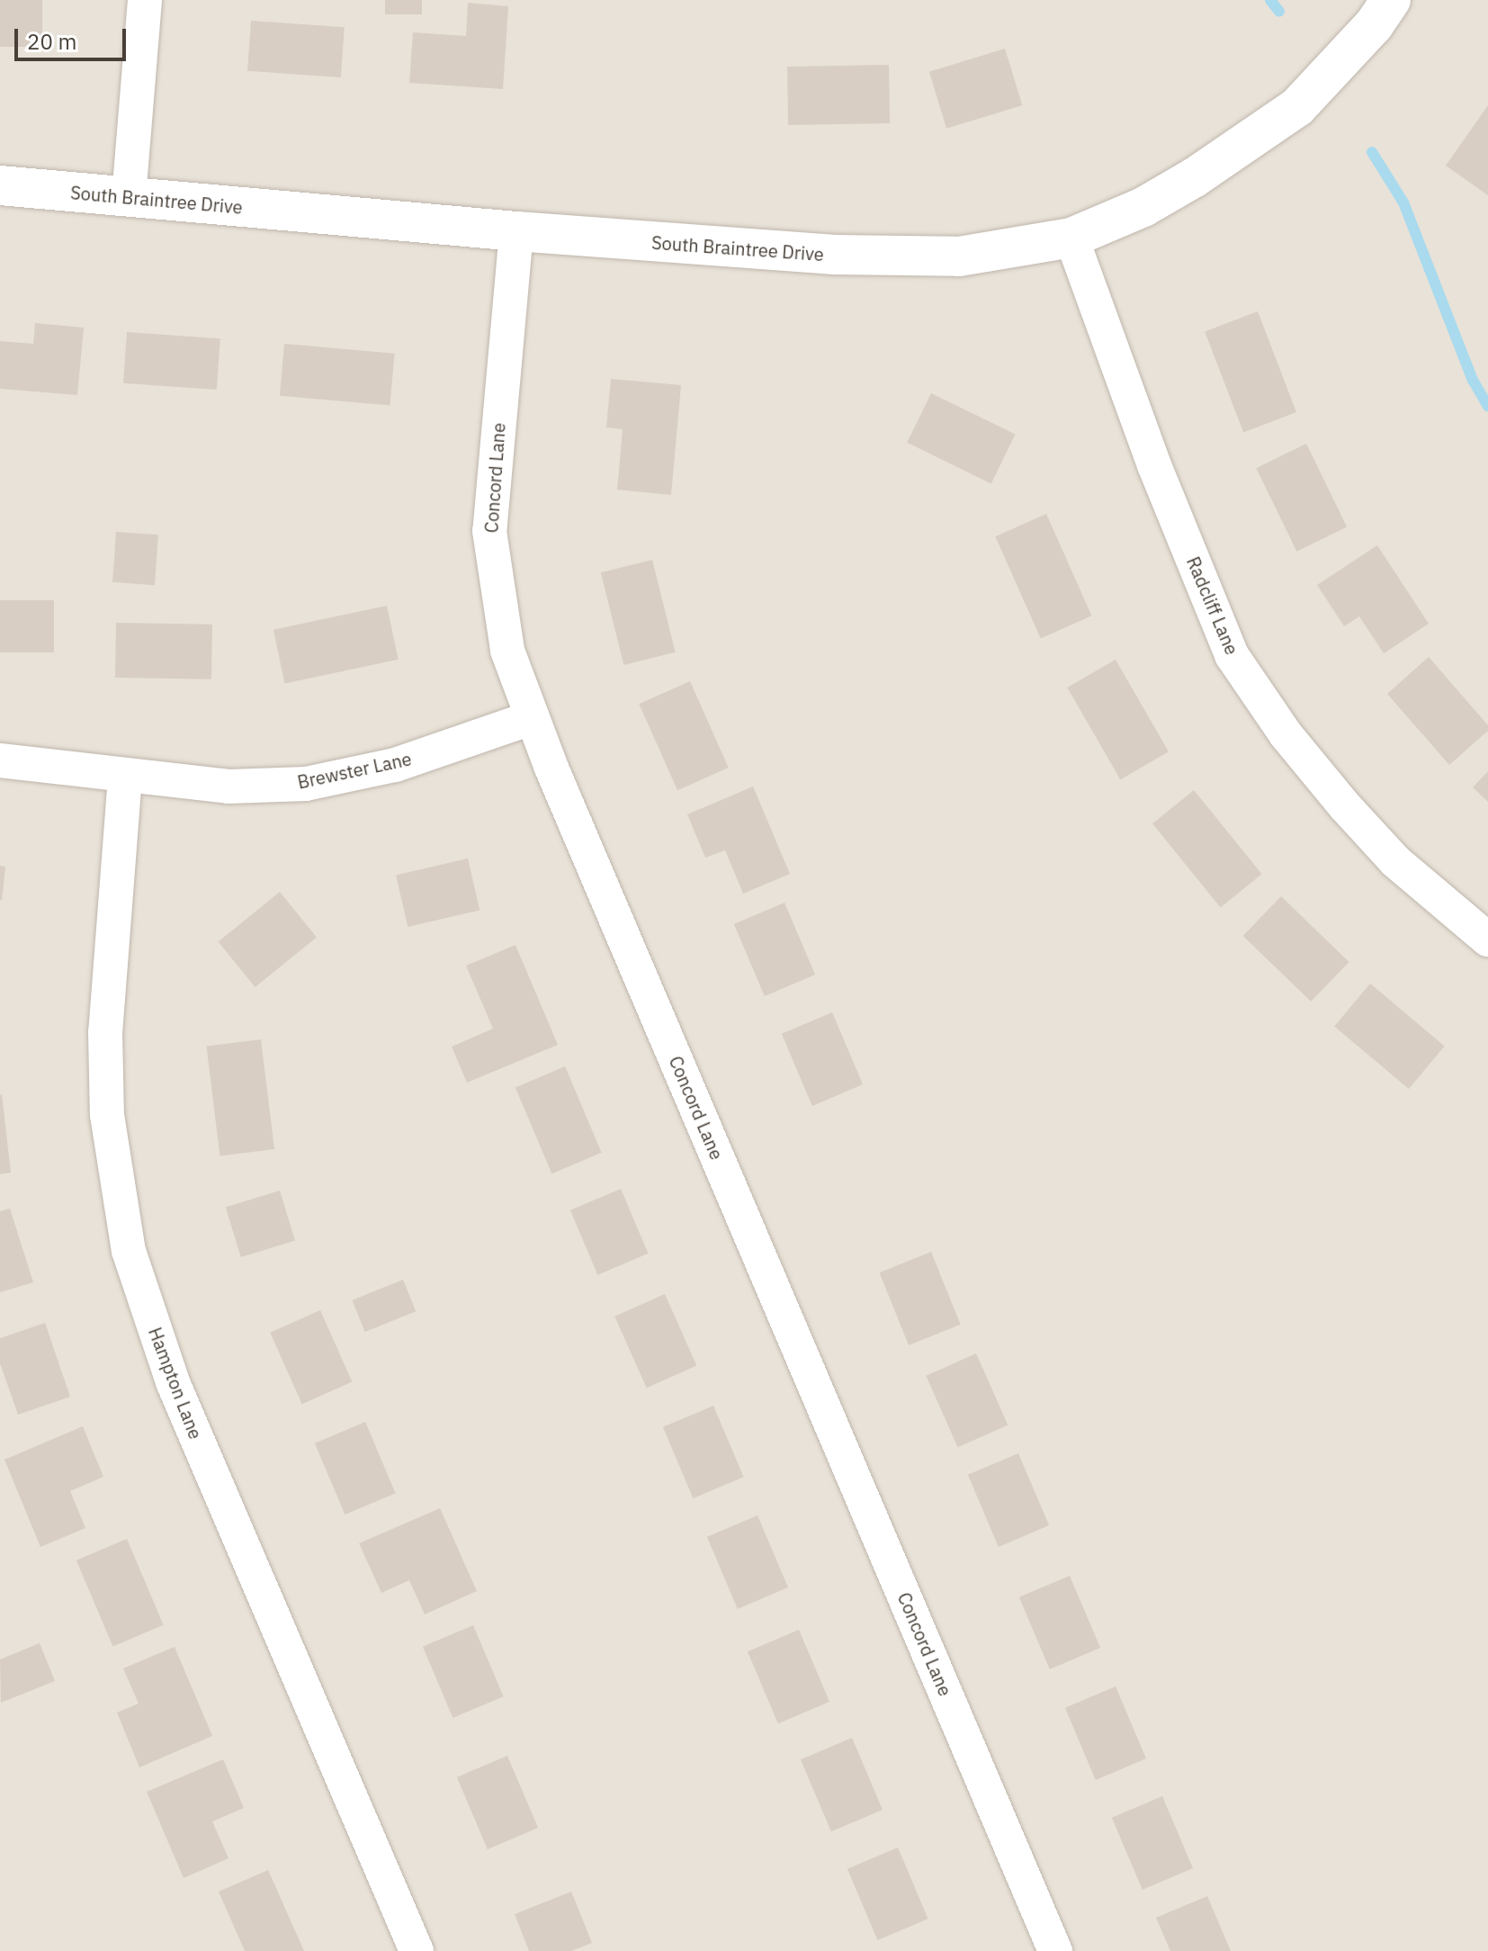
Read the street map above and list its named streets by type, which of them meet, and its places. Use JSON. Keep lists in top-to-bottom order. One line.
{"streets":{"street":["South Braintree Drive","Concord Lane","Radcliff Lane","Brewster Lane","Hampton Lane"]},"crossings":[["South Braintree Drive","Concord Lane"],["South Braintree Drive","Radcliff Lane"],["Concord Lane","Brewster Lane"],["Brewster Lane","Hampton Lane"]],"scale_bar":"20 m"}
